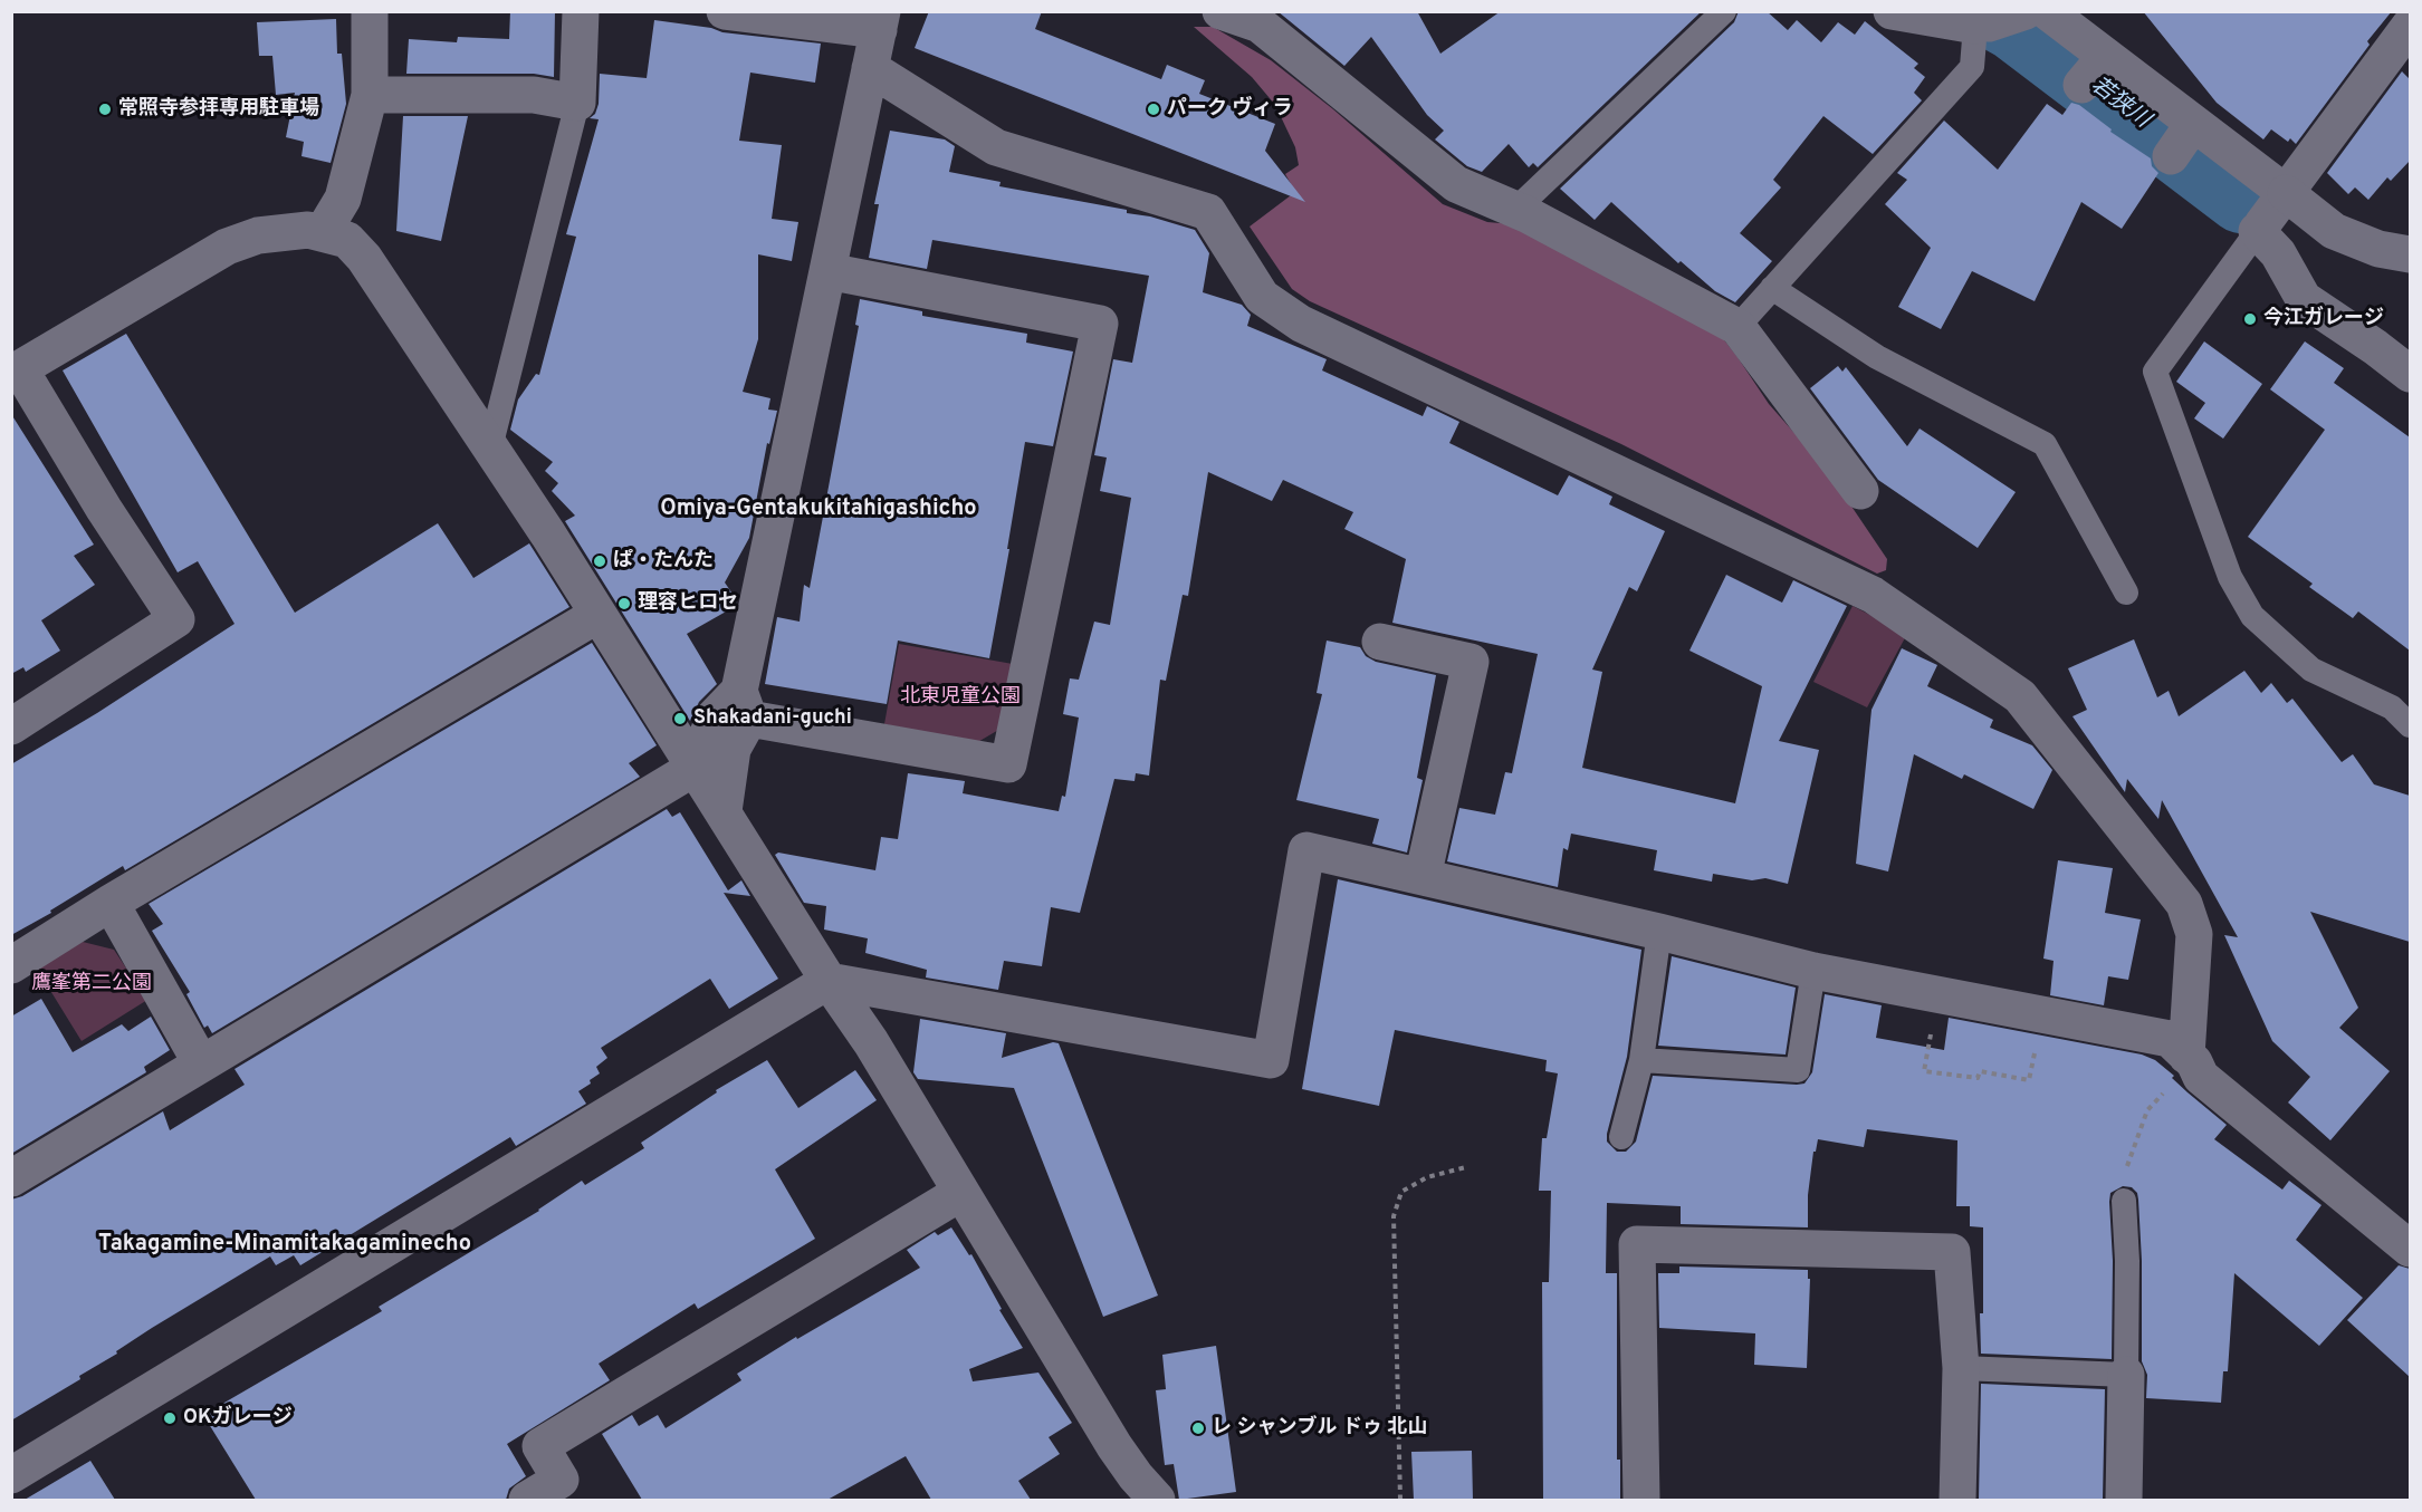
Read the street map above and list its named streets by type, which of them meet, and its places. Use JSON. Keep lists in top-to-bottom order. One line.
{"districts":["Omiya-Gentakukitahigashicho","Takagamine-Minamitakagaminecho"],"water":["若狭川"],"parks":["北東児童公園","鷹峯第二公園"],"places":["常照寺参拝専用駐車場","パーク ヴィラ","今江ガレージ","ぱ・たんた","理容ヒロセ","Shakadani-guchi","OKガレージ","レ シャンブル ドゥ 北山"]}
